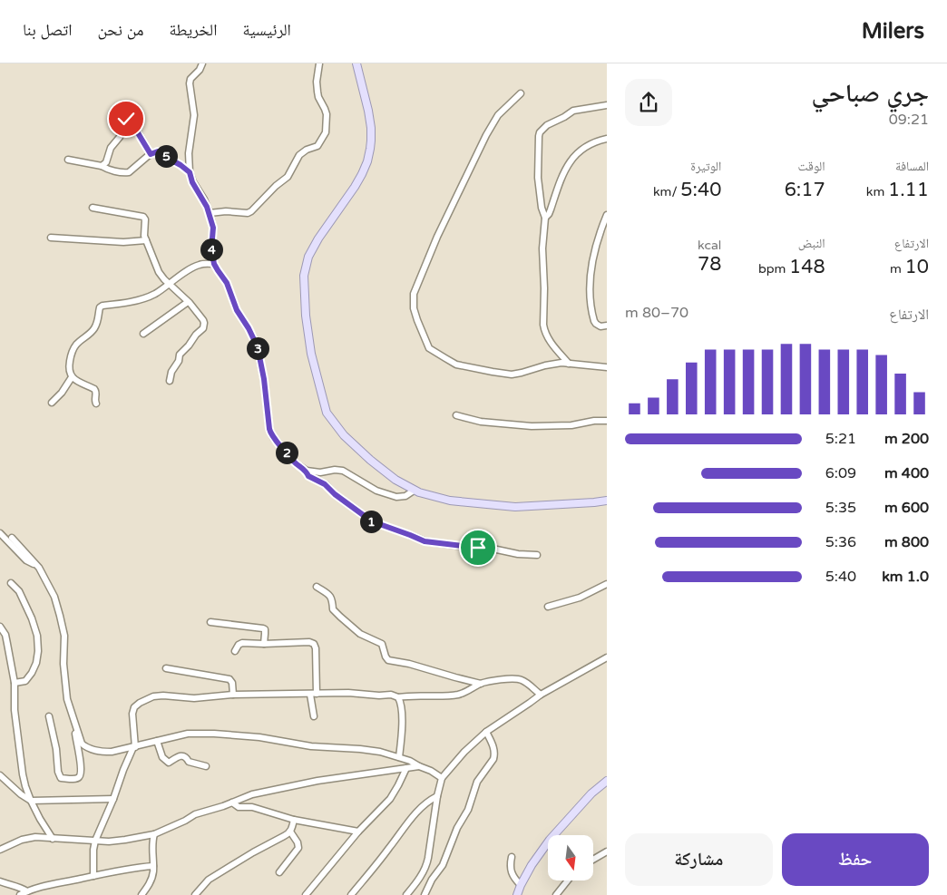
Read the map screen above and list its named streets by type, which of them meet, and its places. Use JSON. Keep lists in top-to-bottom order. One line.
{"north":"bottom","page":{"header":"Milers","nav":["الرئيسية","الخريطة","من نحن","اتصل بنا"],"heading":["جري صباحي","09:21"],"stats":[["المسافة","1.11 km"],["الوقت","6:17"],["الوتيرة","5:40 /km"],["الارتفاع","10 m"],["النبض","148 bpm"],["kcal","78"]],"pins":["5","4","3","2","1"],"chart":["الارتفاع","70–80 m"],"list":[{"name":"200 m","note":"5:21"},{"name":"400 m","note":"6:09"},{"name":"600 m","note":"5:35"},{"name":"800 m","note":"5:36"},{"name":"1.0 km","note":"5:40"}],"buttons":["حفظ","مشاركة"]}}
